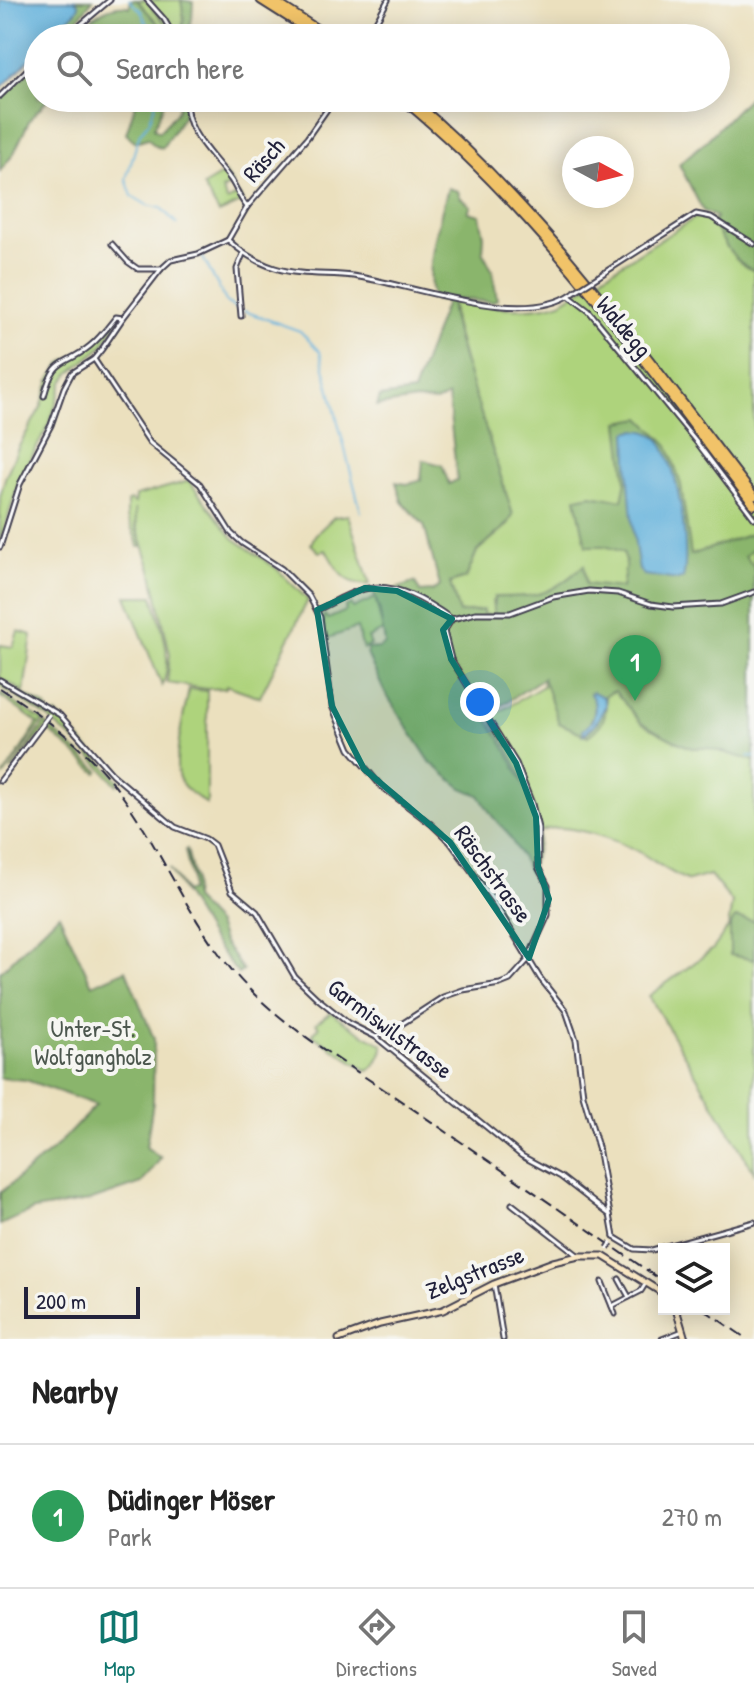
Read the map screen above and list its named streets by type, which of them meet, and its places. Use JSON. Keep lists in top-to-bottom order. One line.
{"streets":{"street":["Räsch","Waldegg","Räschstrasse","Garmiswilstrasse","Zelgstrasse"]},"crossings":[["Räschstrasse","Garmiswilstrasse"]],"parks":["Unter-St. Wolfgangholz"],"scale_bar":"200 m","north":"right","page":{"search":"Search here","pins":"1","scale":"200 m","heading":"Nearby","list":[{"mark":"1","name":"Düdinger Möser","note":"Park","value":"270 m"}],"nav":["Map","Directions","Saved"]}}
